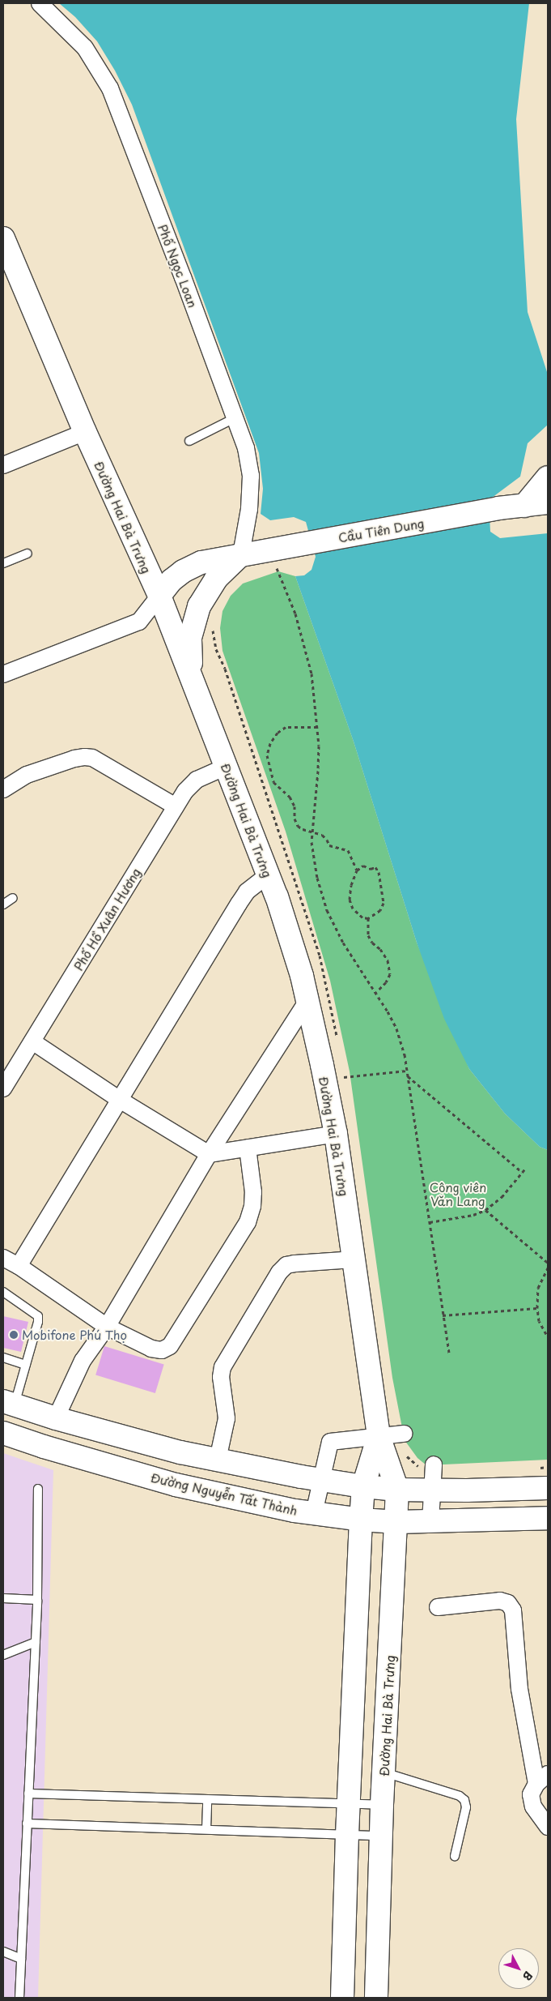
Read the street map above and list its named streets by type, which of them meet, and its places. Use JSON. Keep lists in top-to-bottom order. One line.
{"streets":{"street":["Phố Ngọc Loan","Đường Hai Bà Trưng","Cầu Tiên Dung","Phố Hồ Xuân Hương","Đường Nguyễn Tất Thành"]},"crossings":[["Phố Ngọc Loan","Cầu Tiên Dung"],["Đường Hai Bà Trưng","Cầu Tiên Dung"],["Đường Hai Bà Trưng","Phố Hồ Xuân Hương"],["Đường Hai Bà Trưng","Đường Nguyễn Tất Thành"]],"parks":["Công viên Văn Lang"],"places":["Mobifone Phú Thọ"],"north":"bottom right"}
